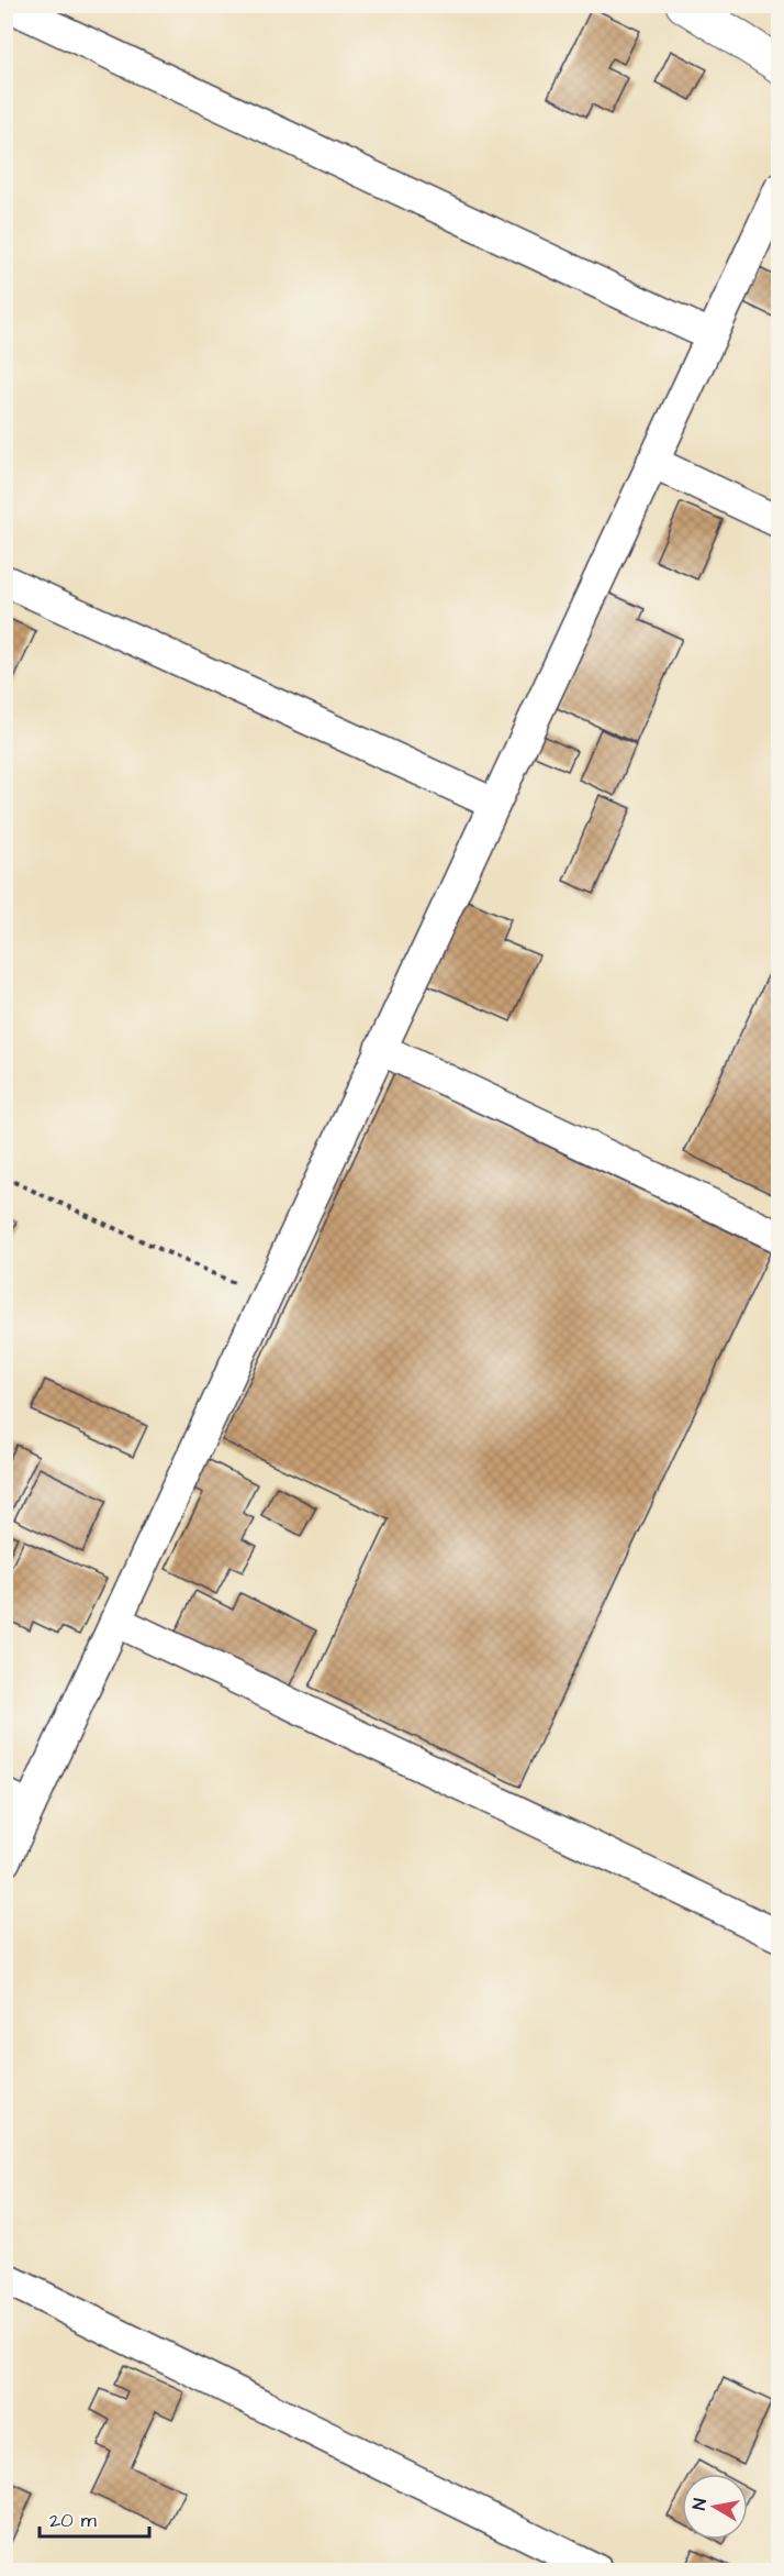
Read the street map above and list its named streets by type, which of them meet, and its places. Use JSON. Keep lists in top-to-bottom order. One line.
{"scale_bar":"20 m","north":"left"}
